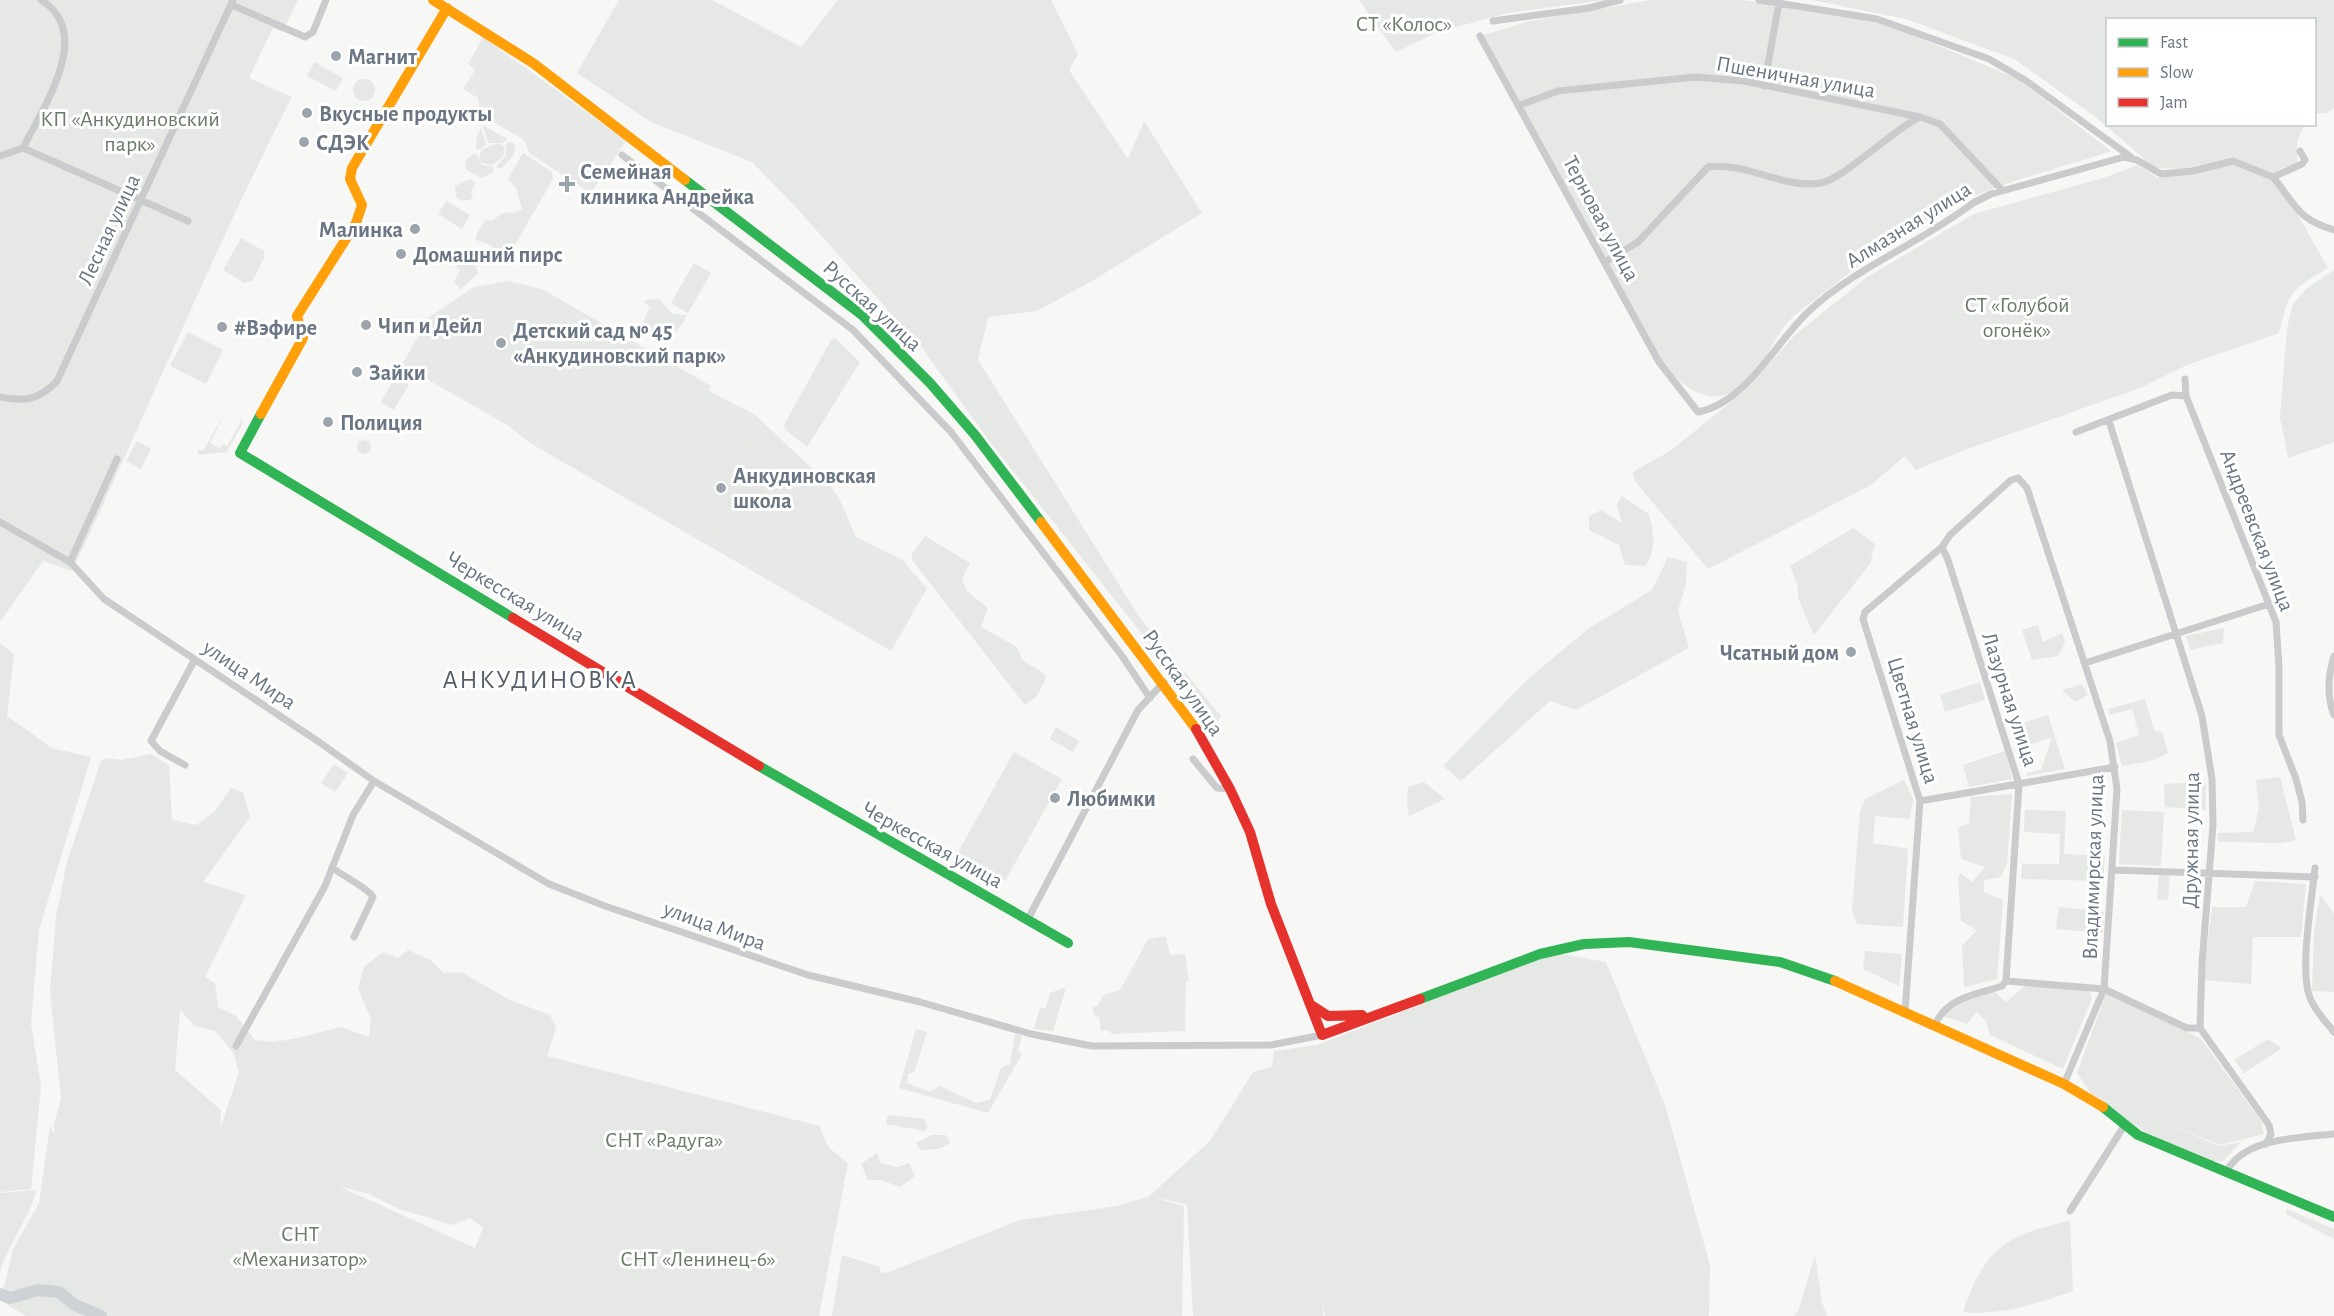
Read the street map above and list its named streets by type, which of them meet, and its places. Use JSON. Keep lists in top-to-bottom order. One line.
{"streets":{"street":["Пшеничная улица","Терновая улица","Алмазная улица","Лесная улица","Русская улица","Андреевская улица","Черкесская улица","улица Мира","Лазурная улица","Цветная улица","Дружная улица","Владимирская улица"]},"crossings":[["Пшеничная улица","Терновая улица"],["Пшеничная улица","Алмазная улица"],["Терновая улица","Алмазная улица"],["Русская улица","Черкесская улица"],["Русская улица","улица Мира"],["Лазурная улица","Цветная улица"],["Лазурная улица","Владимирская улица"],["Цветная улица","Владимирская улица"],["Дружная улица","Владимирская улица"]],"districts":["АНКУДИНОВКА"],"parks":["СТ «Колос»","КП «Анкудиновский парк»","СТ «Голубой огонёк»","СНТ «Радуга»","СНТ «Механизатор»","СНТ «Ленинец-6»"],"places":{"other":["Магнит","Вкусные продукты","СДЭК","Малинка","Домашний пирс","Чип и Дейл","#Вэфире","Детский сад № 45 «Анкудиновский парк»","Зайки","Полиция","Анкудиновская школа","Чсатный дом","Любимки"],"health":["Семейная клиника Андрейка"]},"legend":["Fast","Slow","Jam"]}
